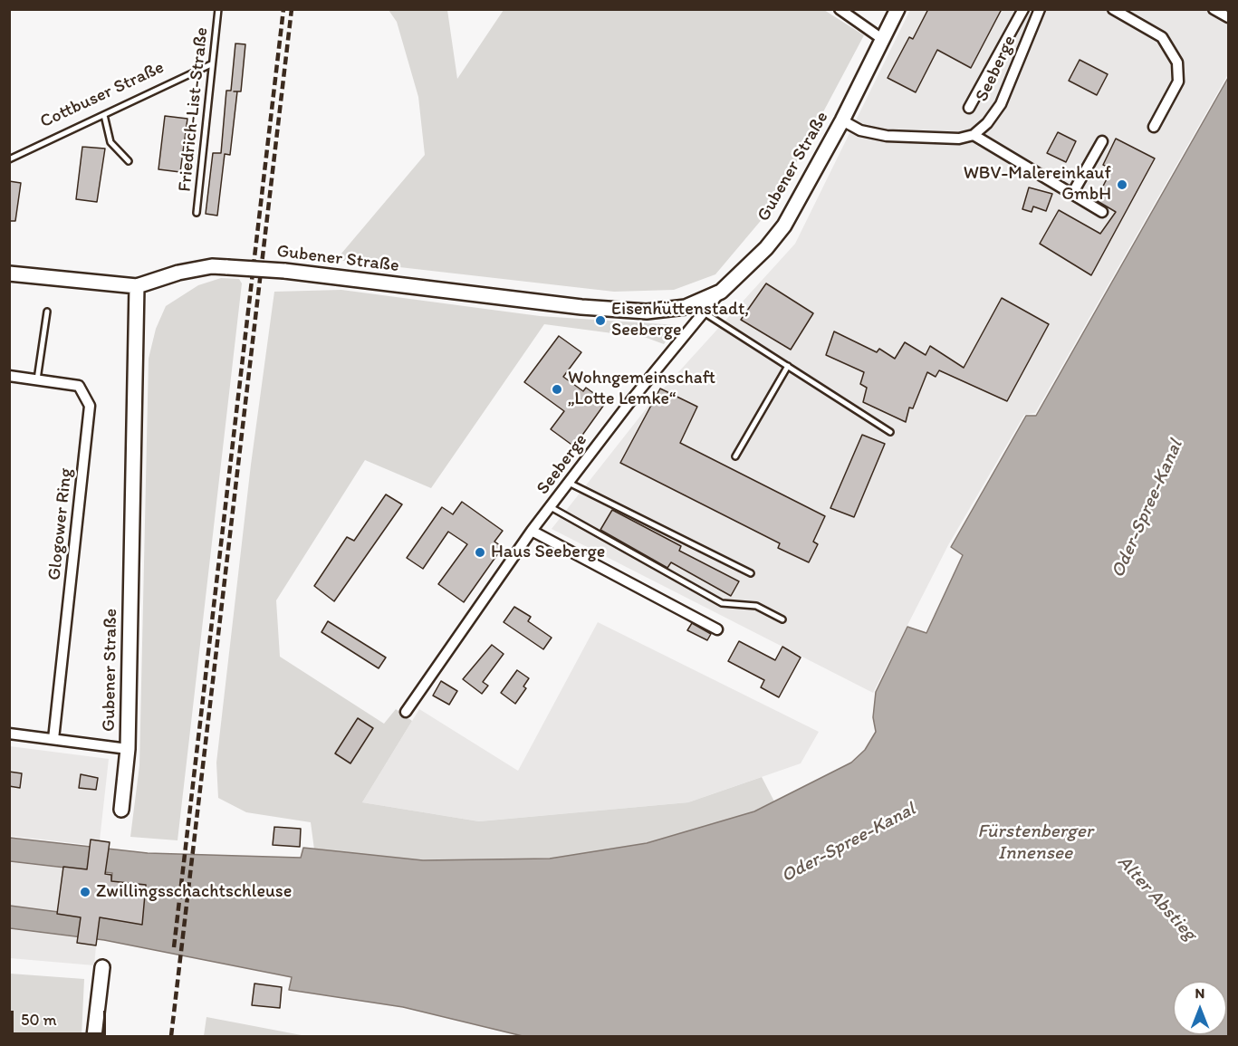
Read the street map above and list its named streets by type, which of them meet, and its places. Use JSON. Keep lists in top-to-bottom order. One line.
{"streets":{"main road":["Gubener Straße"],"street":["Seeberge","Glogower Ring"],"lane":["Cottbuser Straße","Friedrich-List-Straße"]},"crossings":[["Seeberge","Gubener Straße"],["Cottbuser Straße","Friedrich-List-Straße"]],"water":["Oder-Spree-Kanal","Fürstenberger Innensee","Alter Abstieg"],"places":["WBV-Malereinkauf GmbH","Eisenhüttenstadt, Seeberge","Wohngemeinschaft „Lotte Lemke“","Haus Seeberge","Zwillingsschachtschleuse"],"scale_bar":"50 m","north":"top"}
